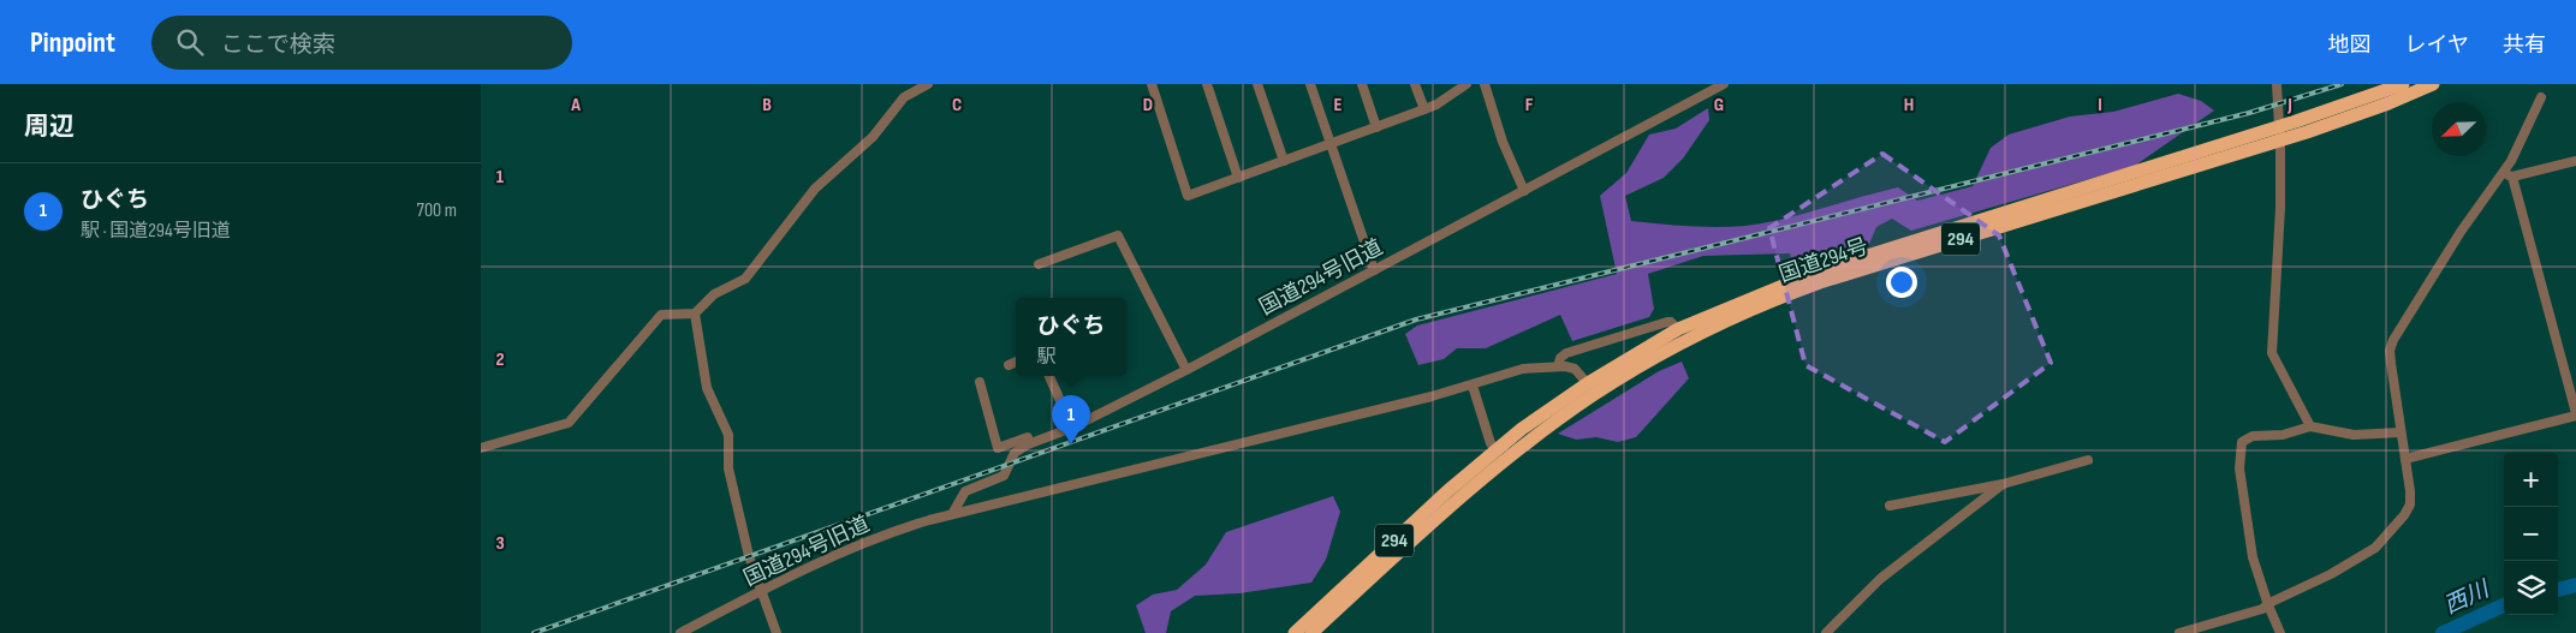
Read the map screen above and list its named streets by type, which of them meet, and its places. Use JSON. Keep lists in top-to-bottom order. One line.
{"streets":{"highway":["294","国道294号"],"street":["国道294号旧道"]},"water":["西川"],"north":"bottom left","page":{"header":"Pinpoint","search":"ここで検索","nav":["地図","レイヤ","共有"],"heading":"周辺","list":[{"mark":"1","name":"ひぐち","note":"駅 · 国道294号旧道","value":"700 m"}],"popup":["ひぐち","駅"],"pins":"1","map_buttons":["+","−"]},"grid":{"columns":["A","B","C","D","E","F","G","H","I","J"],"rows":["1","2","3"]}}
